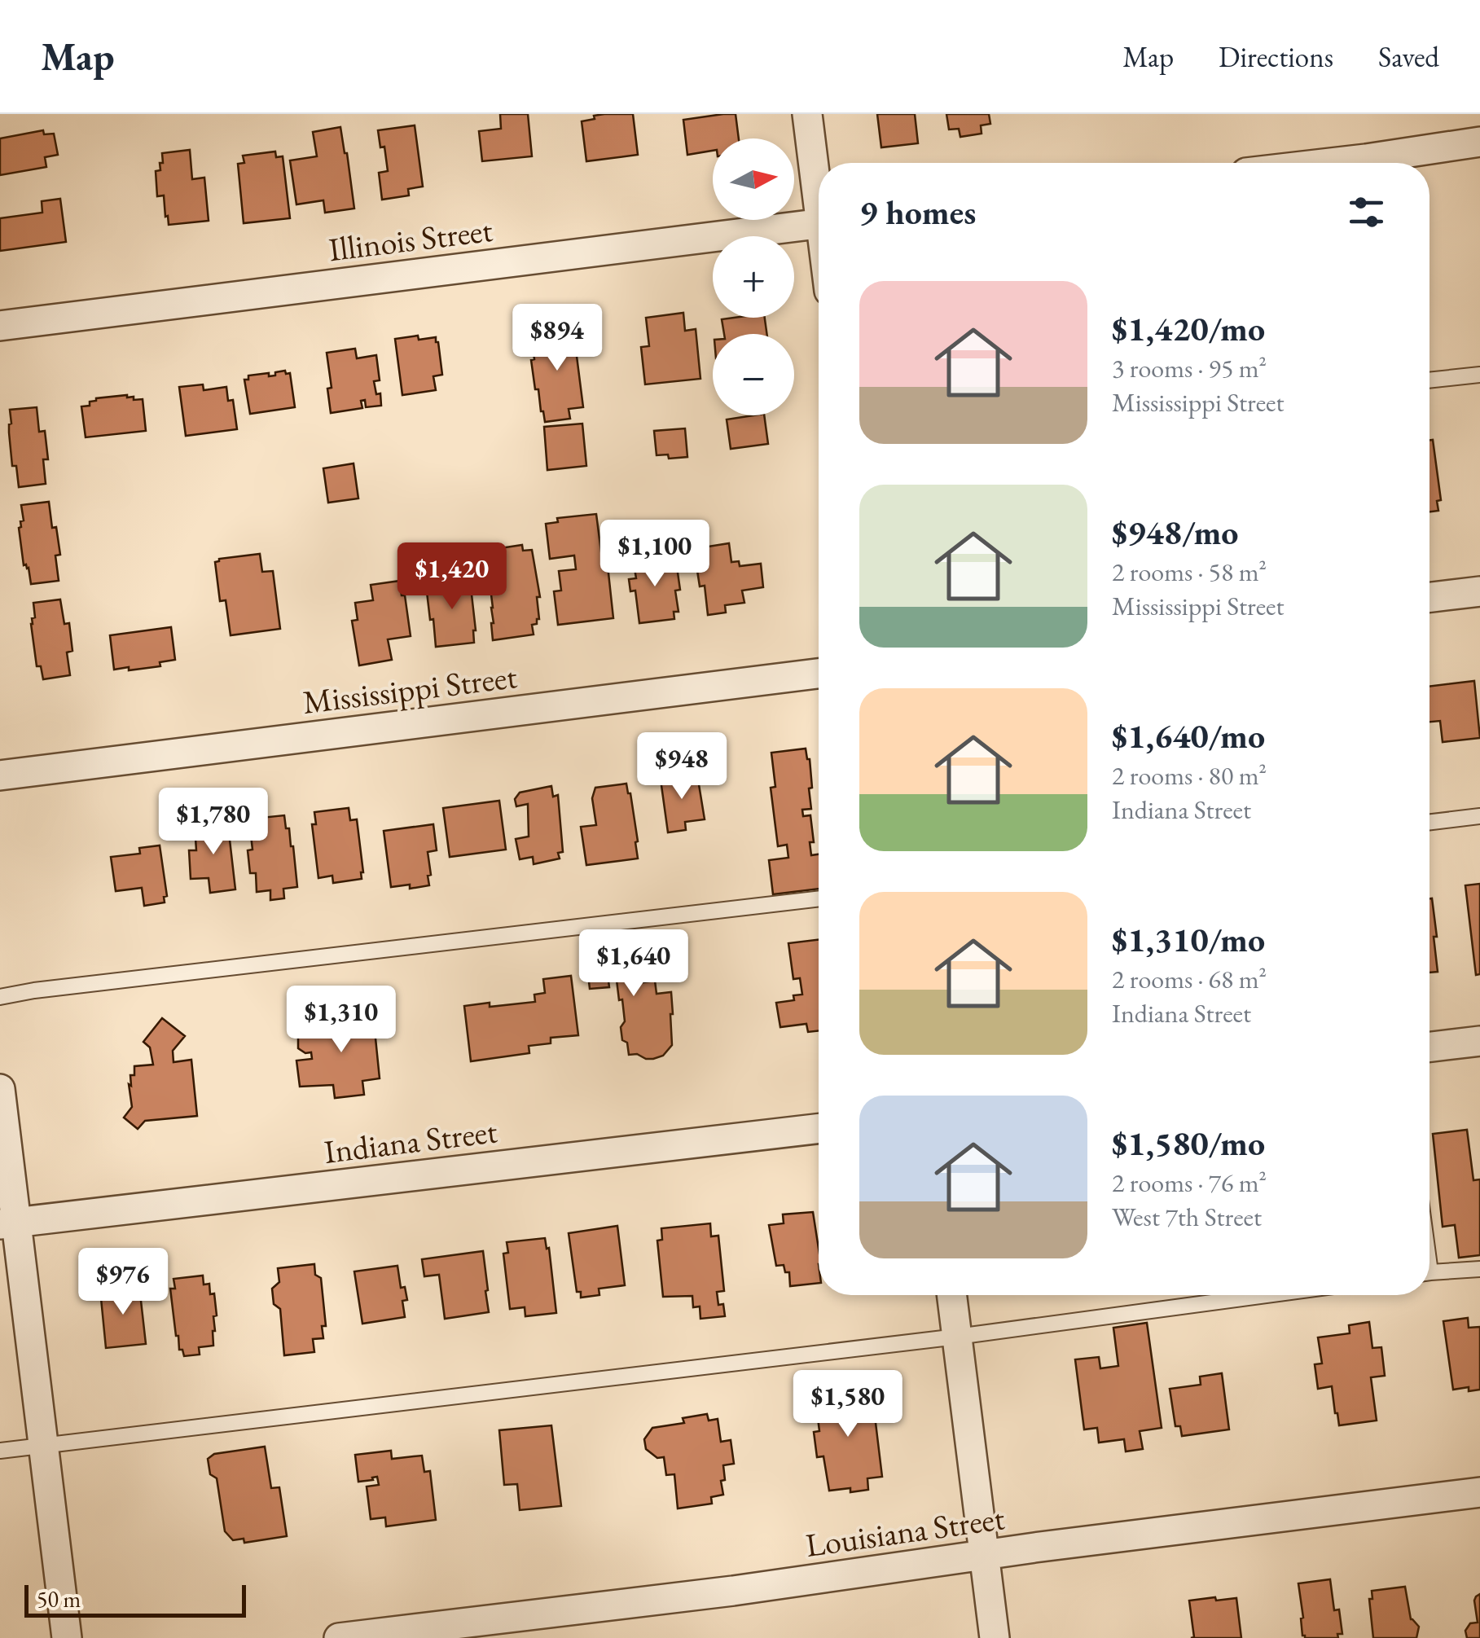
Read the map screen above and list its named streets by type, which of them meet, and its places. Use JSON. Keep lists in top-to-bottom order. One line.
{"streets":{"street":["Illinois Street","Mississippi Street","Indiana Street","Louisiana Street"]},"scale_bar":"50 m","north":"right","page":{"header":"Map","nav":["Map","Directions","Saved"],"map_buttons":["+","−"],"heading":"9 homes","list":[{"name":"$1,420/mo","note":"3 rooms · 95 m² · Mississippi Street"},{"name":"$948/mo","note":"2 rooms · 58 m² · Mississippi Street"},{"name":"$1,640/mo","note":"2 rooms · 80 m² · Indiana Street"},{"name":"$1,310/mo","note":"2 rooms · 68 m² · Indiana Street"},{"name":"$1,580/mo","note":"2 rooms · 76 m² · West 7th Street"}],"price":["$894","$1,100","$1,420","$948","$1,780","$1,640","$1,310","$976","$1,580"],"scale":"50 m"}}
